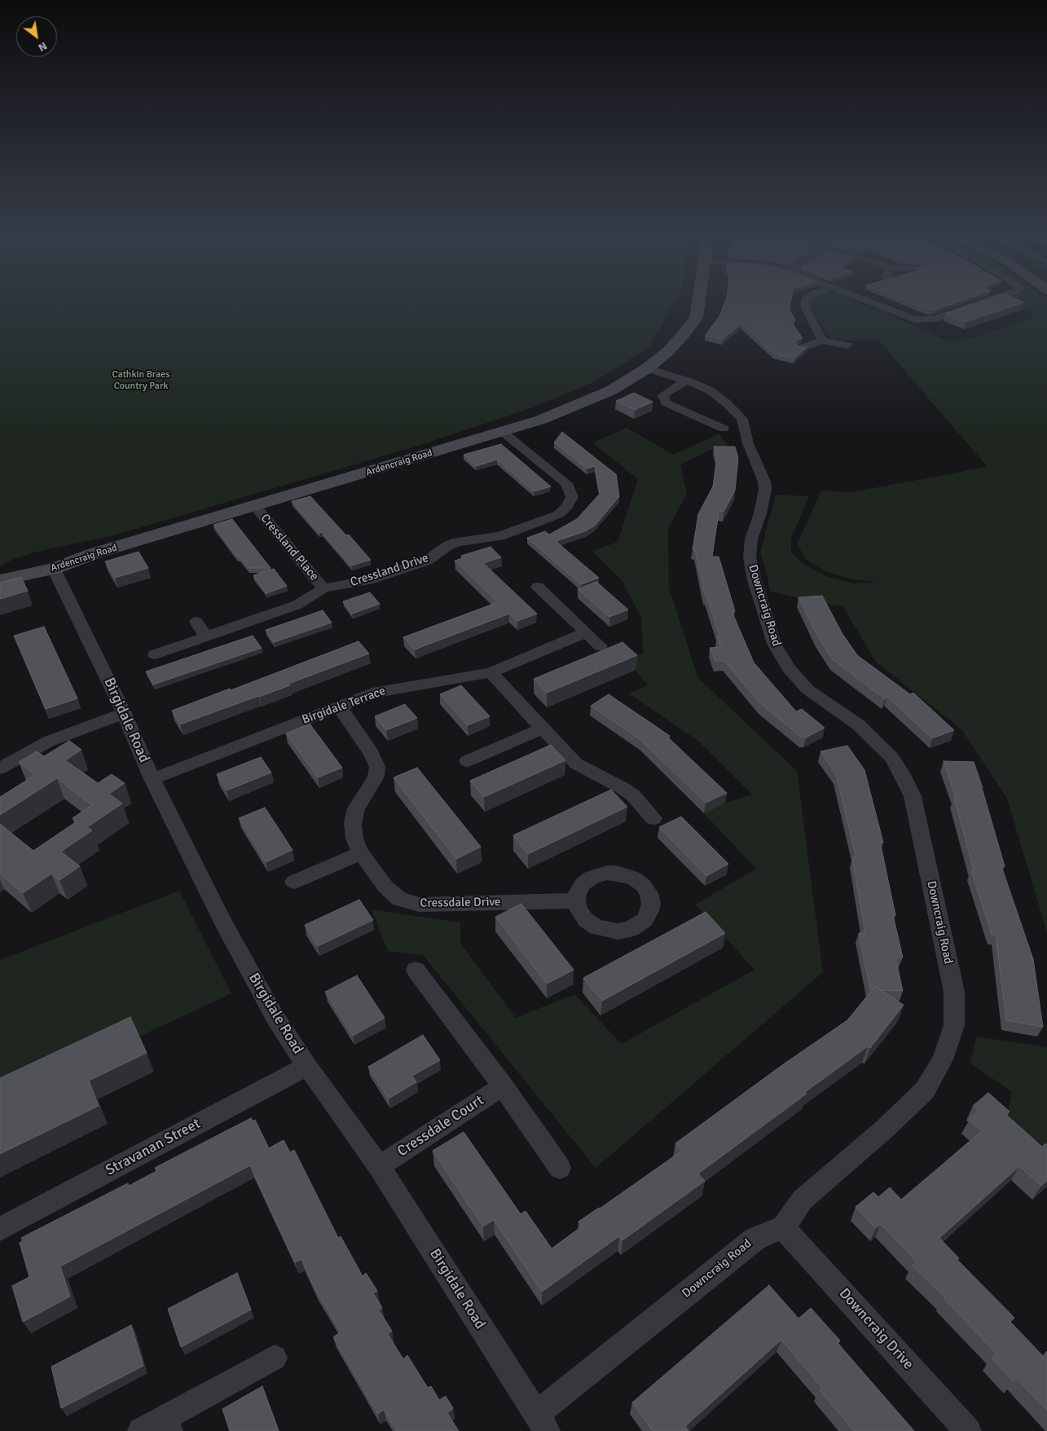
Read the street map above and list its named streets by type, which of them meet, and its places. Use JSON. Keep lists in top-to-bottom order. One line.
{"streets":{"street":["Ardencraig Road","Cressland Place","Cressland Drive","Downcraig Road","Birgidale Terrace","Birgidale Road","Cressdale Drive","Cressdale Court","Stravanan Street","Downcraig Drive"]},"crossings":[["Ardencraig Road","Cressland Place"],["Ardencraig Road","Cressland Drive"],["Ardencraig Road","Downcraig Road"],["Ardencraig Road","Birgidale Road"],["Cressland Place","Cressland Drive"],["Downcraig Road","Birgidale Road"],["Downcraig Road","Downcraig Drive"],["Birgidale Terrace","Birgidale Road"],["Birgidale Terrace","Cressdale Drive"],["Birgidale Road","Cressdale Court"],["Birgidale Road","Stravanan Street"]],"parks":["Cathkin Braes Country Park"],"north":"bottom right"}
